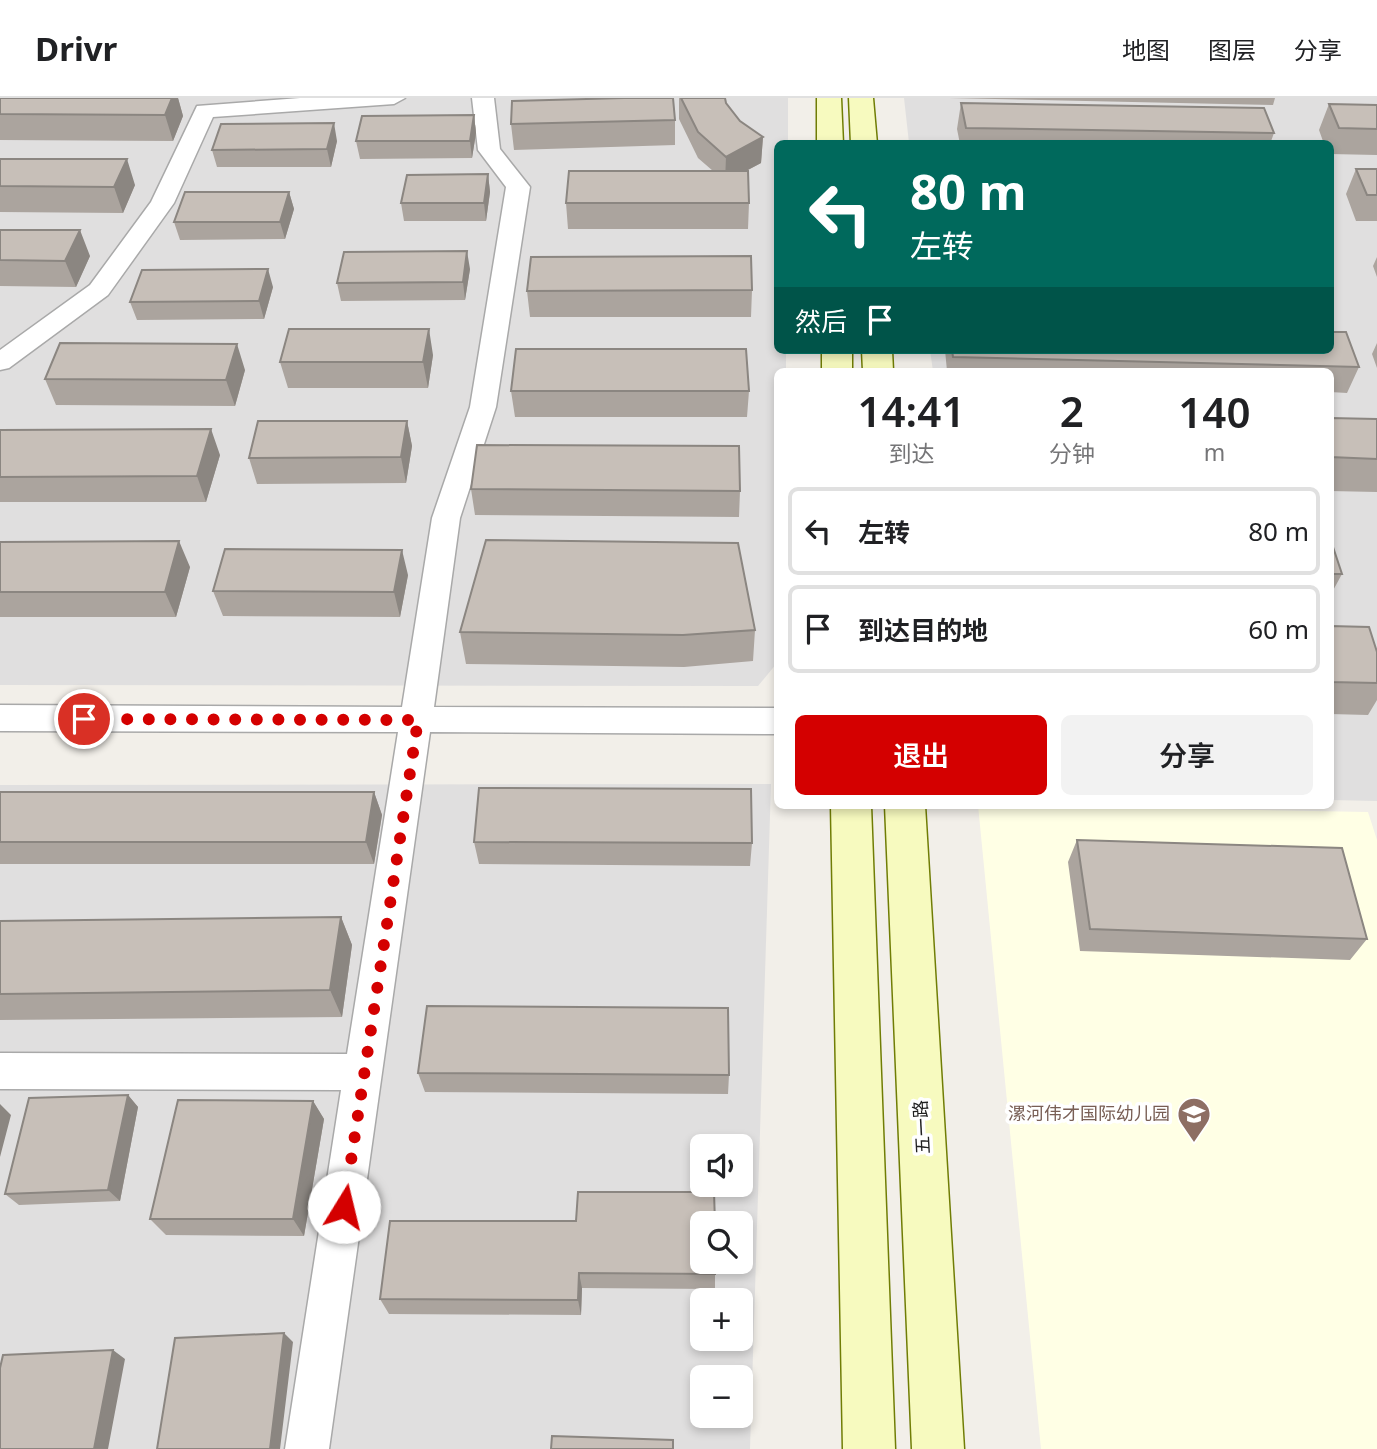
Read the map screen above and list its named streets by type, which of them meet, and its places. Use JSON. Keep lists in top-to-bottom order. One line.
{"streets":{"street":["五一路"]},"places":{"school or university":["漯河伟才国际幼儿园"]},"page":{"header":"Drivr","nav":["地图","图层","分享"],"turn":["80 m","左转"],"then":"然后","eta":["14:41","到达","2","分钟","140","m"],"list":[{"name":"左转","value":"80 m"},{"name":"到达目的地","value":"60 m"}],"buttons":["退出","分享"],"map_buttons":["+","−"]}}
